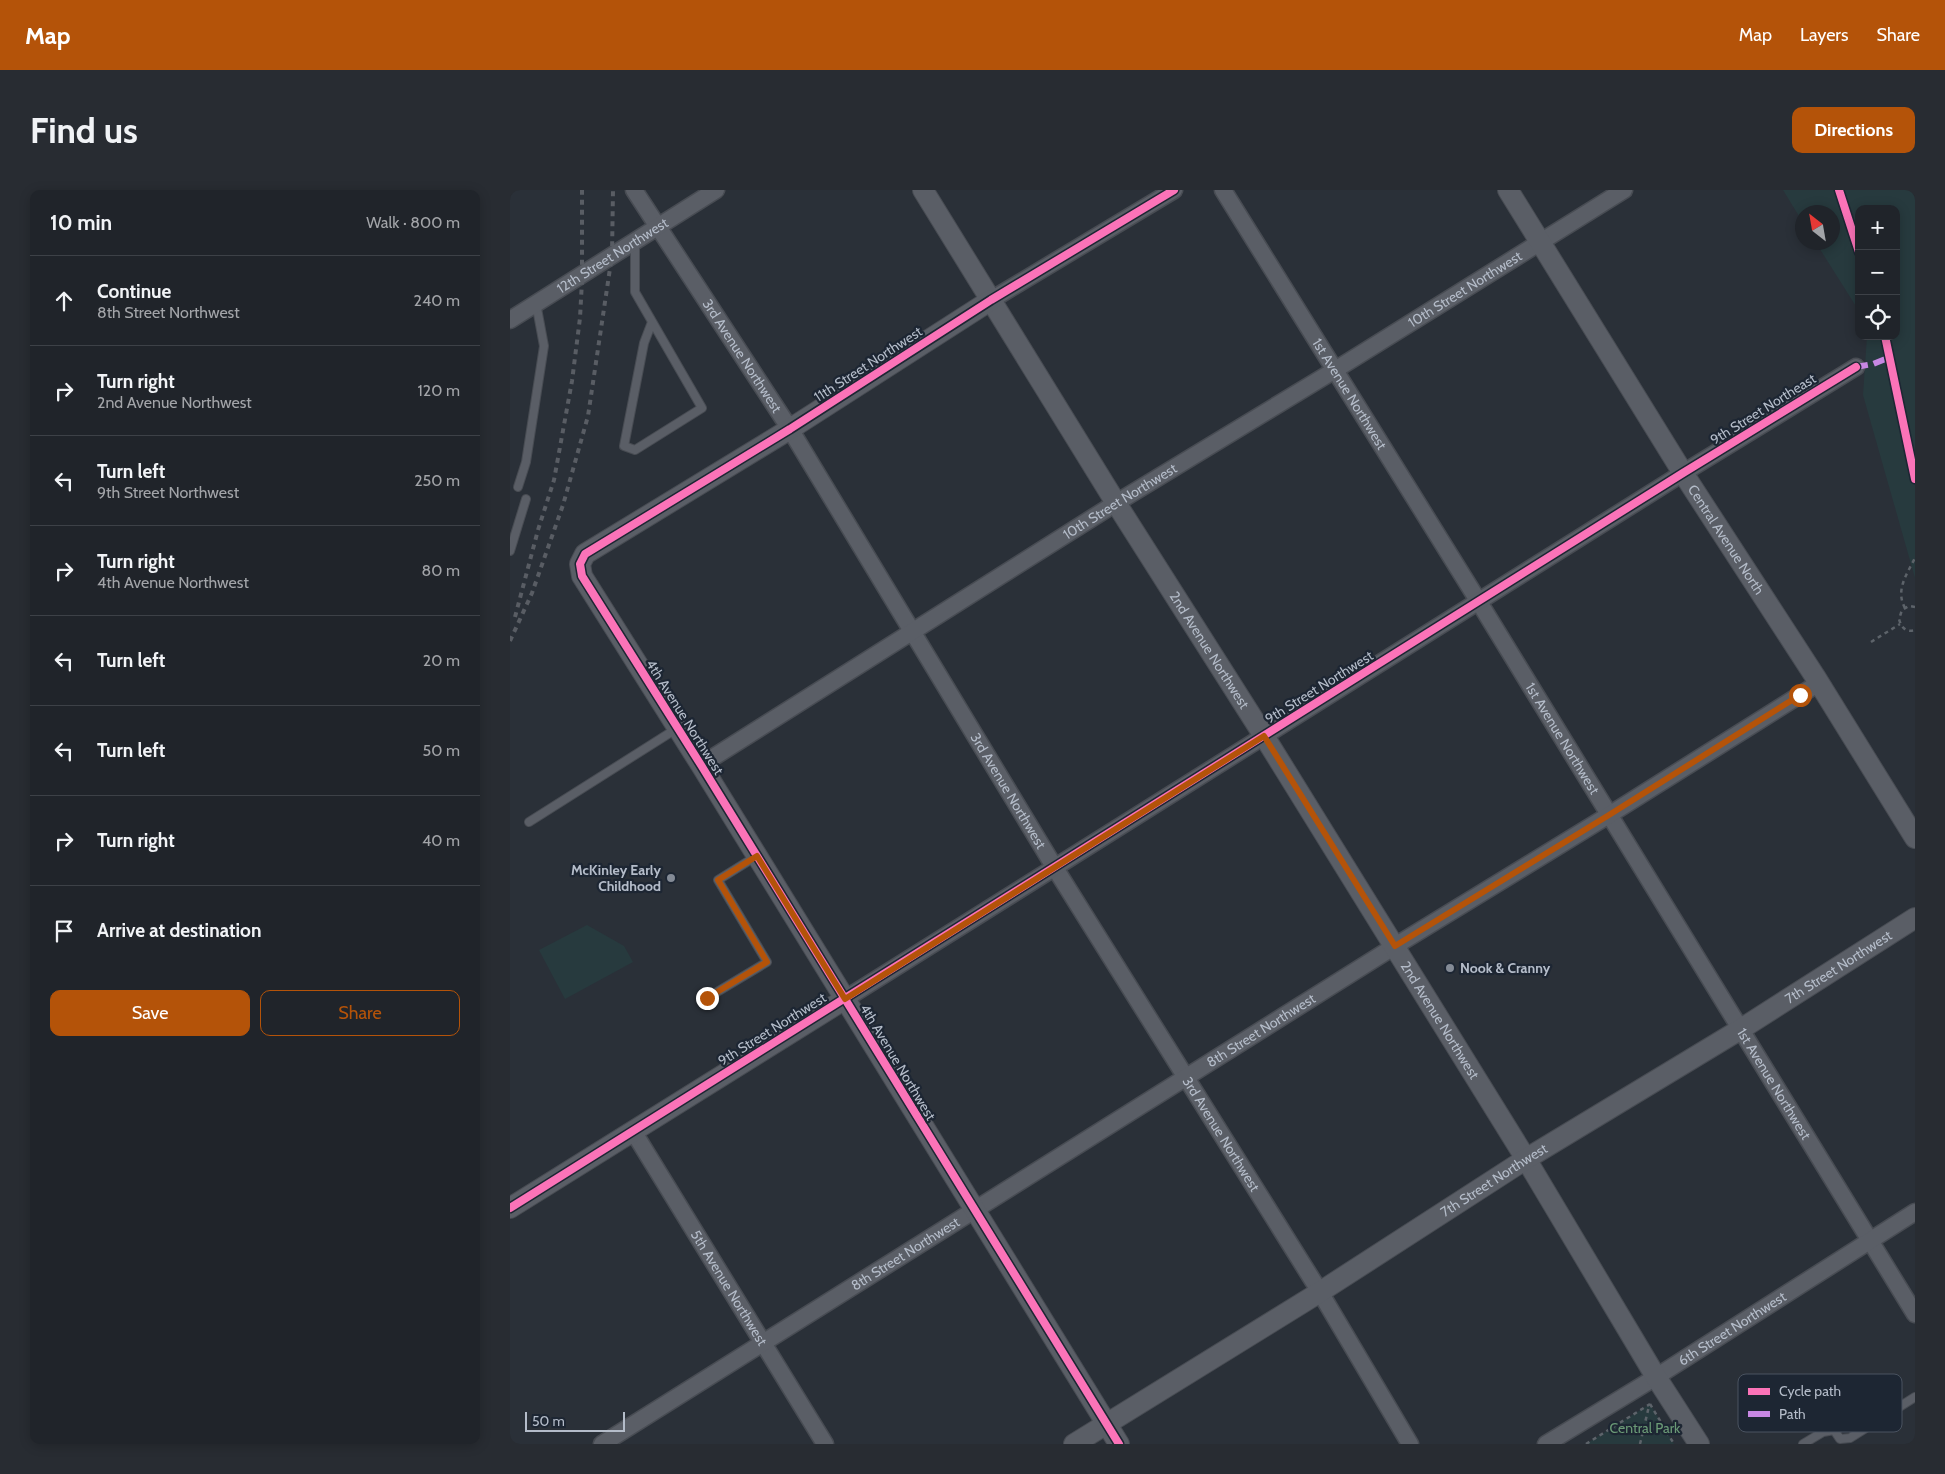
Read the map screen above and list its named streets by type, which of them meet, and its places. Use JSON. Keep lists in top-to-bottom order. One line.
{"streets":{"street":["12th Street Northwest","10th Street Northwest","3rd Avenue Northwest","11th Street Northwest","1st Avenue Northwest","9th Street Northeast","Central Avenue North","2nd Avenue Northwest","9th Street Northwest","4th Avenue Northwest","7th Street Northwest","8th Street Northwest","5th Avenue Northwest","6th Street Northwest"]},"crossings":[["12th Street Northwest","3rd Avenue Northwest"],["10th Street Northwest","3rd Avenue Northwest"],["10th Street Northwest","1st Avenue Northwest"],["10th Street Northwest","Central Avenue North"],["10th Street Northwest","2nd Avenue Northwest"],["10th Street Northwest","4th Avenue Northwest"],["3rd Avenue Northwest","11th Street Northwest"],["3rd Avenue Northwest","9th Street Northwest"],["3rd Avenue Northwest","7th Street Northwest"],["3rd Avenue Northwest","8th Street Northwest"],["11th Street Northwest","2nd Avenue Northwest"],["11th Street Northwest","4th Avenue Northwest"],["1st Avenue Northwest","9th Street Northwest"],["1st Avenue Northwest","7th Street Northwest"],["1st Avenue Northwest","8th Street Northwest"],["1st Avenue Northwest","6th Street Northwest"],["9th Street Northeast","Central Avenue North"],["9th Street Northeast","9th Street Northwest"],["Central Avenue North","9th Street Northwest"],["Central Avenue North","8th Street Northwest"],["2nd Avenue Northwest","9th Street Northwest"],["2nd Avenue Northwest","7th Street Northwest"],["2nd Avenue Northwest","8th Street Northwest"],["2nd Avenue Northwest","6th Street Northwest"],["9th Street Northwest","4th Avenue Northwest"],["9th Street Northwest","5th Avenue Northwest"],["4th Avenue Northwest","7th Street Northwest"],["4th Avenue Northwest","8th Street Northwest"],["8th Street Northwest","5th Avenue Northwest"]],"parks":["Central Park"],"places":["McKinley Early Childhood","Nook & Cranny"],"legend":["Cycle path","Path"],"scale_bar":"50 m","north":"top left","page":{"header":"Map","nav":["Map","Layers","Share"],"buttons":["Directions",["Save","Share"]],"title":"Find us","heading":["10 min","Walk · 800 m"],"map_buttons":["+","−"],"list":[["Continue","8th Street Northwest","240 m"],["Turn right","2nd Avenue Northwest","120 m"],["Turn left","9th Street Northwest","250 m"],["Turn right","4th Avenue Northwest","80 m"],["Turn left","20 m"],["Turn left","50 m"],["Turn right","40 m"],"Arrive at destination"],"scale":"50 m"}}
